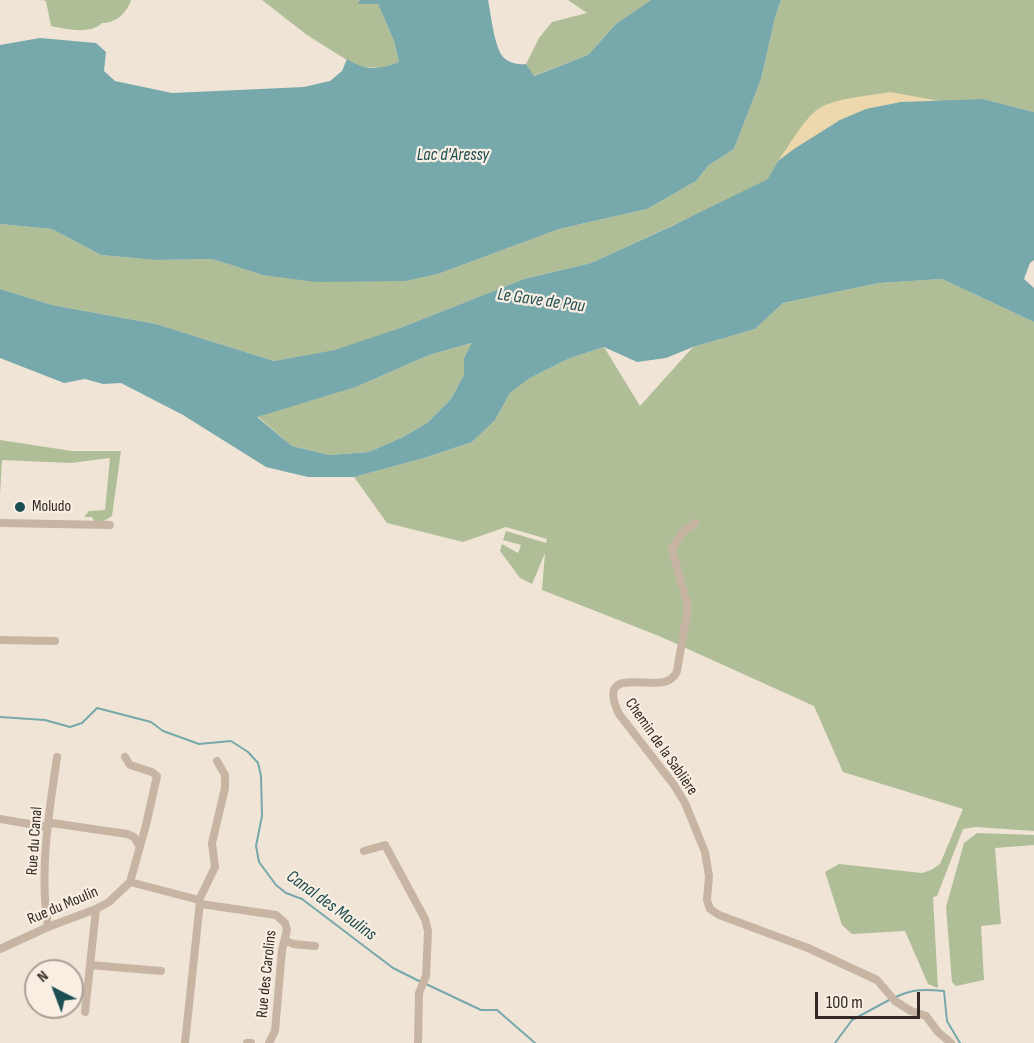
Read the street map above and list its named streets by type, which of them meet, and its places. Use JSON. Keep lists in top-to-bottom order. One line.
{"streets":{"street":["Chemin de la Sablière","Rue du Canal","Rue du Moulin","Rue des Carolins"]},"crossings":[["Rue du Canal","Rue du Moulin"]],"water":["Lac d'Aressy","Le Gave de Pau","Canal des Moulins"],"places":["Moludo"],"scale_bar":"100 m","north":"top left"}
